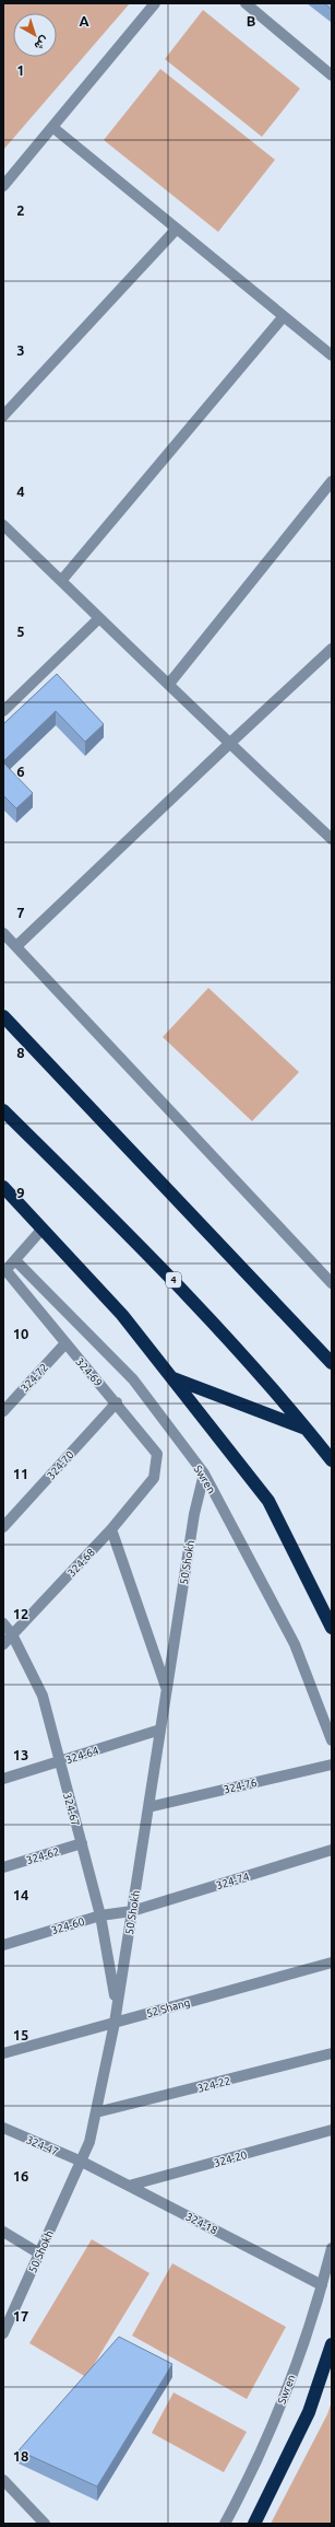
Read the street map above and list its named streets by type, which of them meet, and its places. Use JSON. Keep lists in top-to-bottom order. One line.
{"streets":{"highway":["4"],"street":["324-69","324-72","324-70","Swren","324-68","50 Shokh","324-64","324-76","324-67","324-62","324-74","324-60","52 Shang","324-22","324-47","324-20","324-18"]},"crossings":[["324-69","324-72"],["324-69","324-70"],["324-69","324-68"],["Swren","50 Shokh"],["Swren","324-18"],["324-68","324-67"],["50 Shokh","324-64"],["50 Shokh","324-76"],["50 Shokh","324-67"],["50 Shokh","324-74"],["50 Shokh","324-60"],["50 Shokh","52 Shang"],["50 Shokh","324-22"],["50 Shokh","324-47"],["50 Shokh","324-18"],["324-64","324-67"],["324-67","324-62"],["324-67","324-60"],["324-74","324-60"],["324-47","324-18"],["324-20","324-18"]],"north":"bottom right","grid":{"columns":["A","B"],"rows":["1","2","3","4","5","6","7","8","9","10","11","12","13","14","15","16","17","18"]}}
